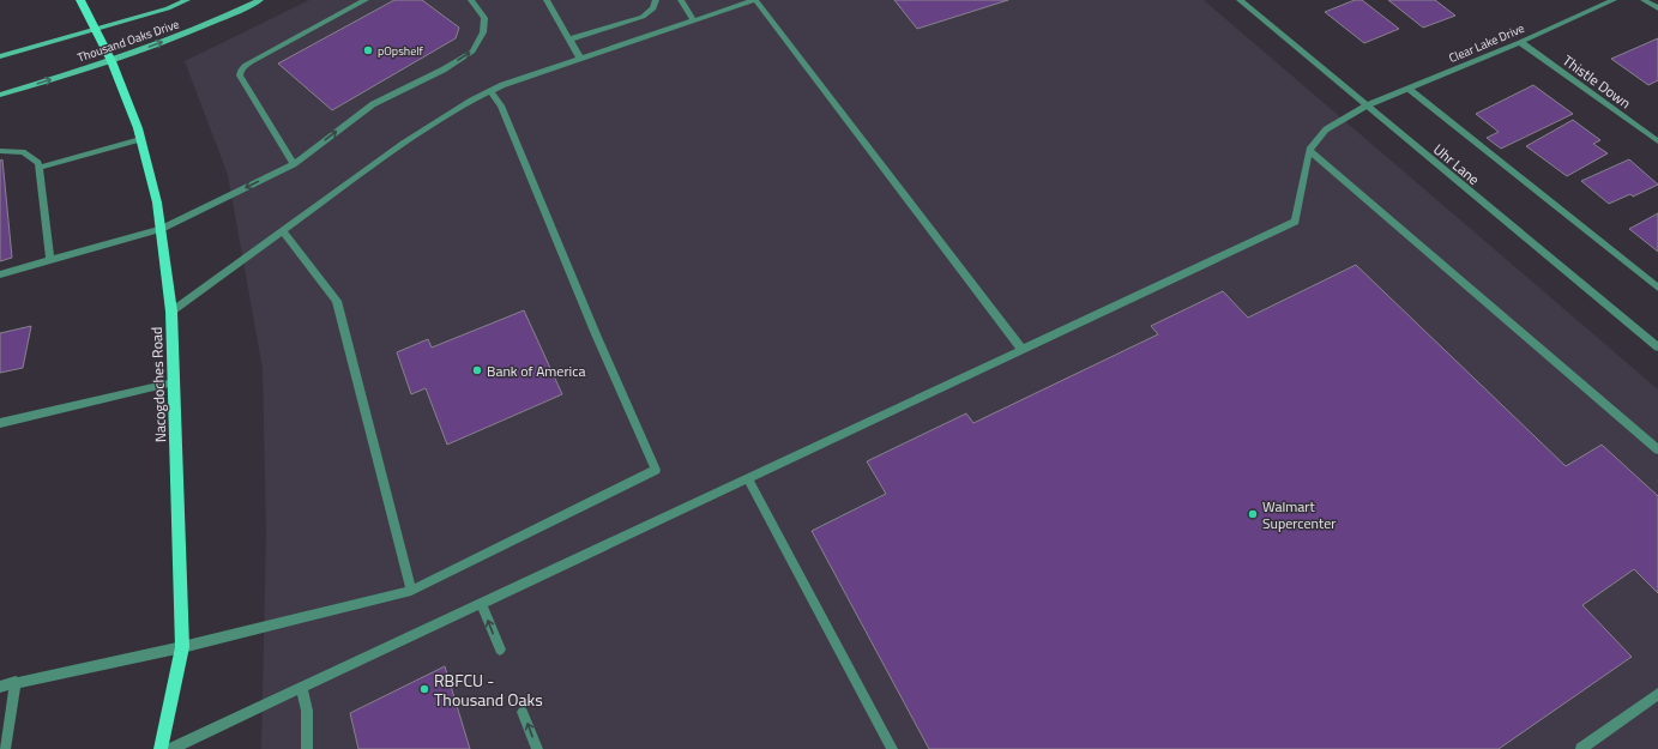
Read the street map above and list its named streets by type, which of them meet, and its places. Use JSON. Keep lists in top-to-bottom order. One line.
{"streets":{"main road":["Thousand Oaks Drive","Nacogdoches Road"],"street":["Clear Lake Drive","Thistle Down","Uhr Lane"]},"crossings":[["Thousand Oaks Drive","Nacogdoches Road"],["Clear Lake Drive","Thistle Down"],["Clear Lake Drive","Uhr Lane"]],"places":["pOpshelf","Bank of America","Walmart Supercenter","RBFCU - Thousand Oaks"]}
